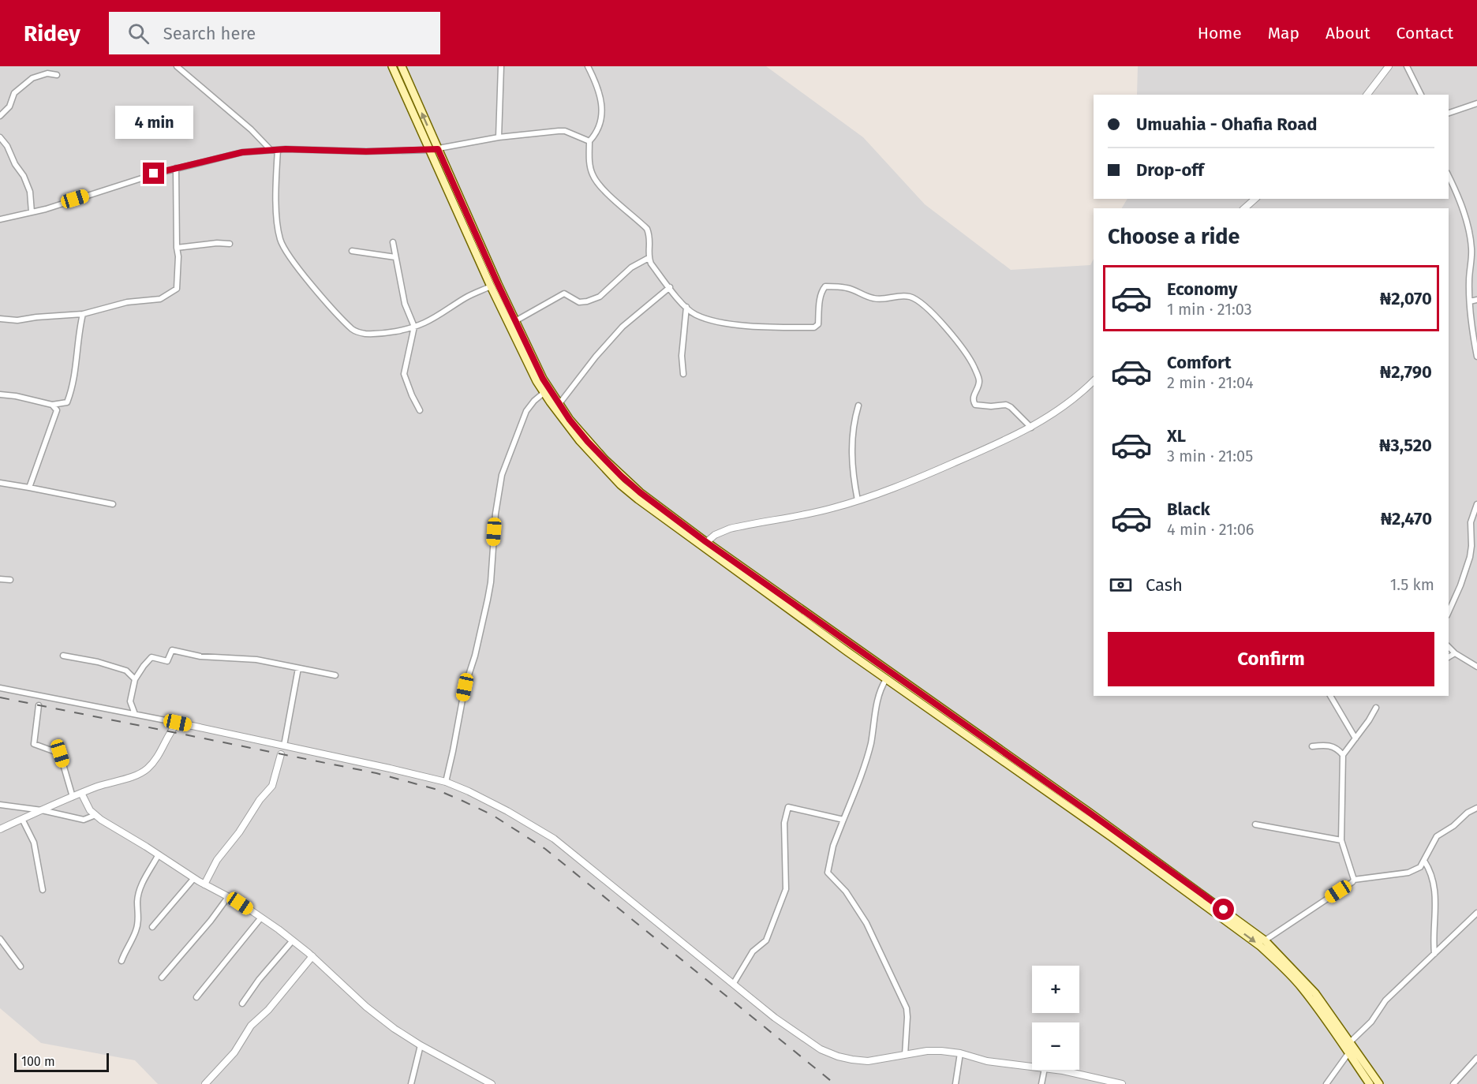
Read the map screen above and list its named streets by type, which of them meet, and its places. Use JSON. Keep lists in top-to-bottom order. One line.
{"scale_bar":"100 m","page":{"header":"Ridey","search":"Search here","nav":["Home","Map","About","Contact"],"banner":["Umuahia - Ohafia Road","Drop-off"],"bubble":"4 min","heading":"Choose a ride","list":[{"name":"Economy","note":"1 min · 21:03","value":"₦2,070"},{"name":"Comfort","note":"2 min · 21:04","value":"₦2,790"},{"name":"XL","note":"3 min · 21:05","value":"₦3,520"},{"name":"Black","note":"4 min · 21:06","value":"₦2,470"}],"pay":["Cash","1.5 km"],"buttons":"Confirm","map_buttons":["+","−"],"scale":"100 m"}}
